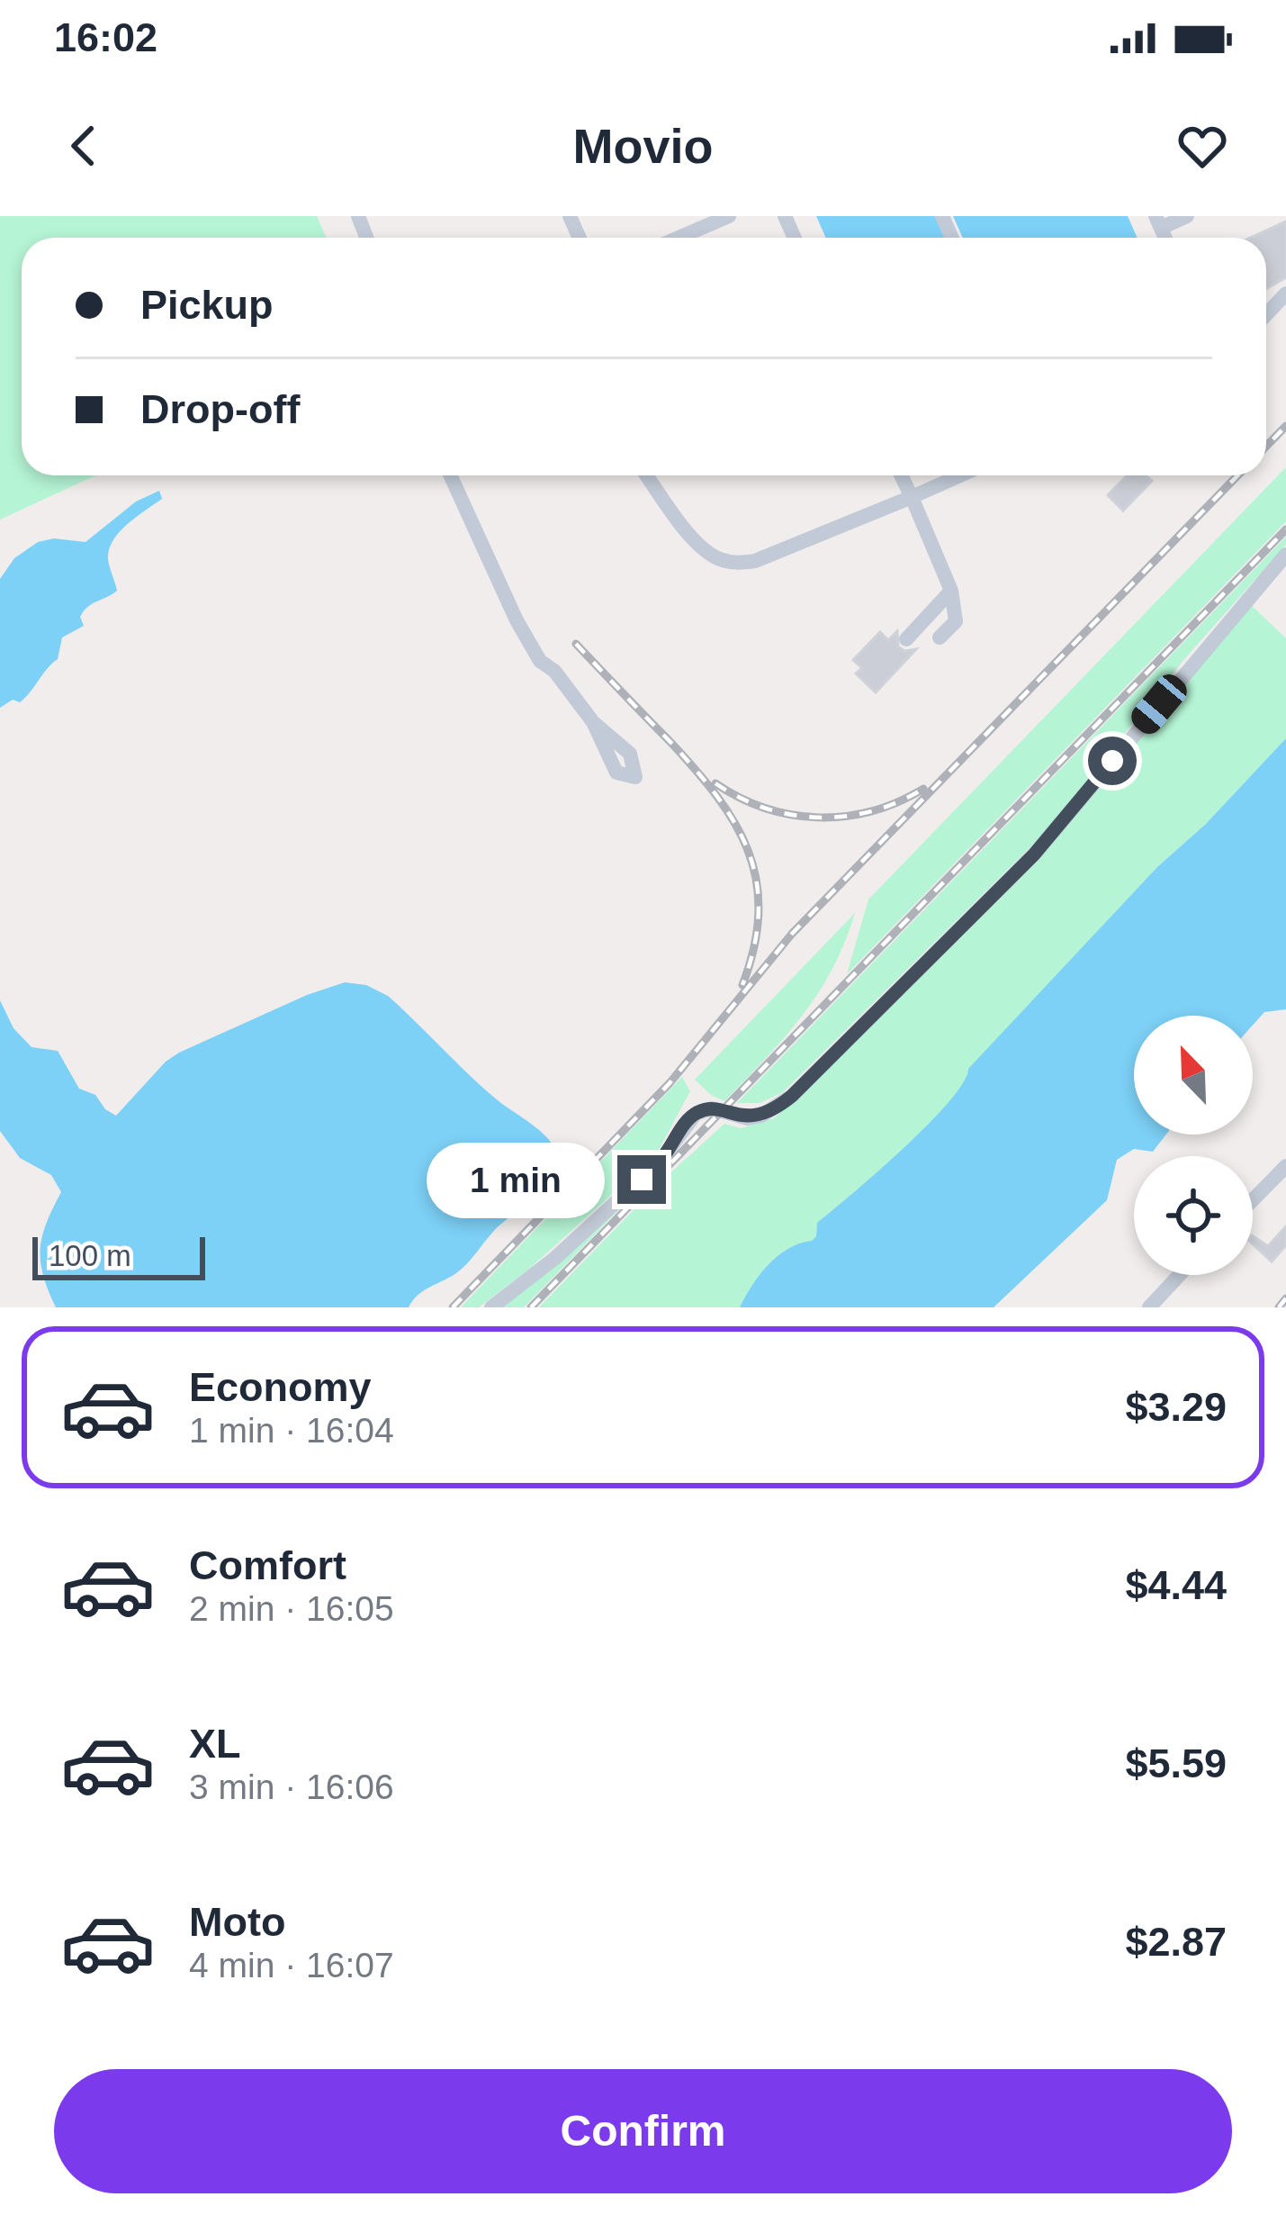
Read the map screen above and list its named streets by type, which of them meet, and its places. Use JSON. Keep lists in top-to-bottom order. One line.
{"scale_bar":"100 m","north":"top left","page":{"status":"16:02","header":"Movio","banner":["Pickup","Drop-off"],"bubble":"1 min","scale":"100 m","list":[{"name":"Economy","note":"1 min · 16:04","value":"$3.29"},{"name":"Comfort","note":"2 min · 16:05","value":"$4.44"},{"name":"XL","note":"3 min · 16:06","value":"$5.59"},{"name":"Moto","note":"4 min · 16:07","value":"$2.87"}],"buttons":"Confirm"}}
